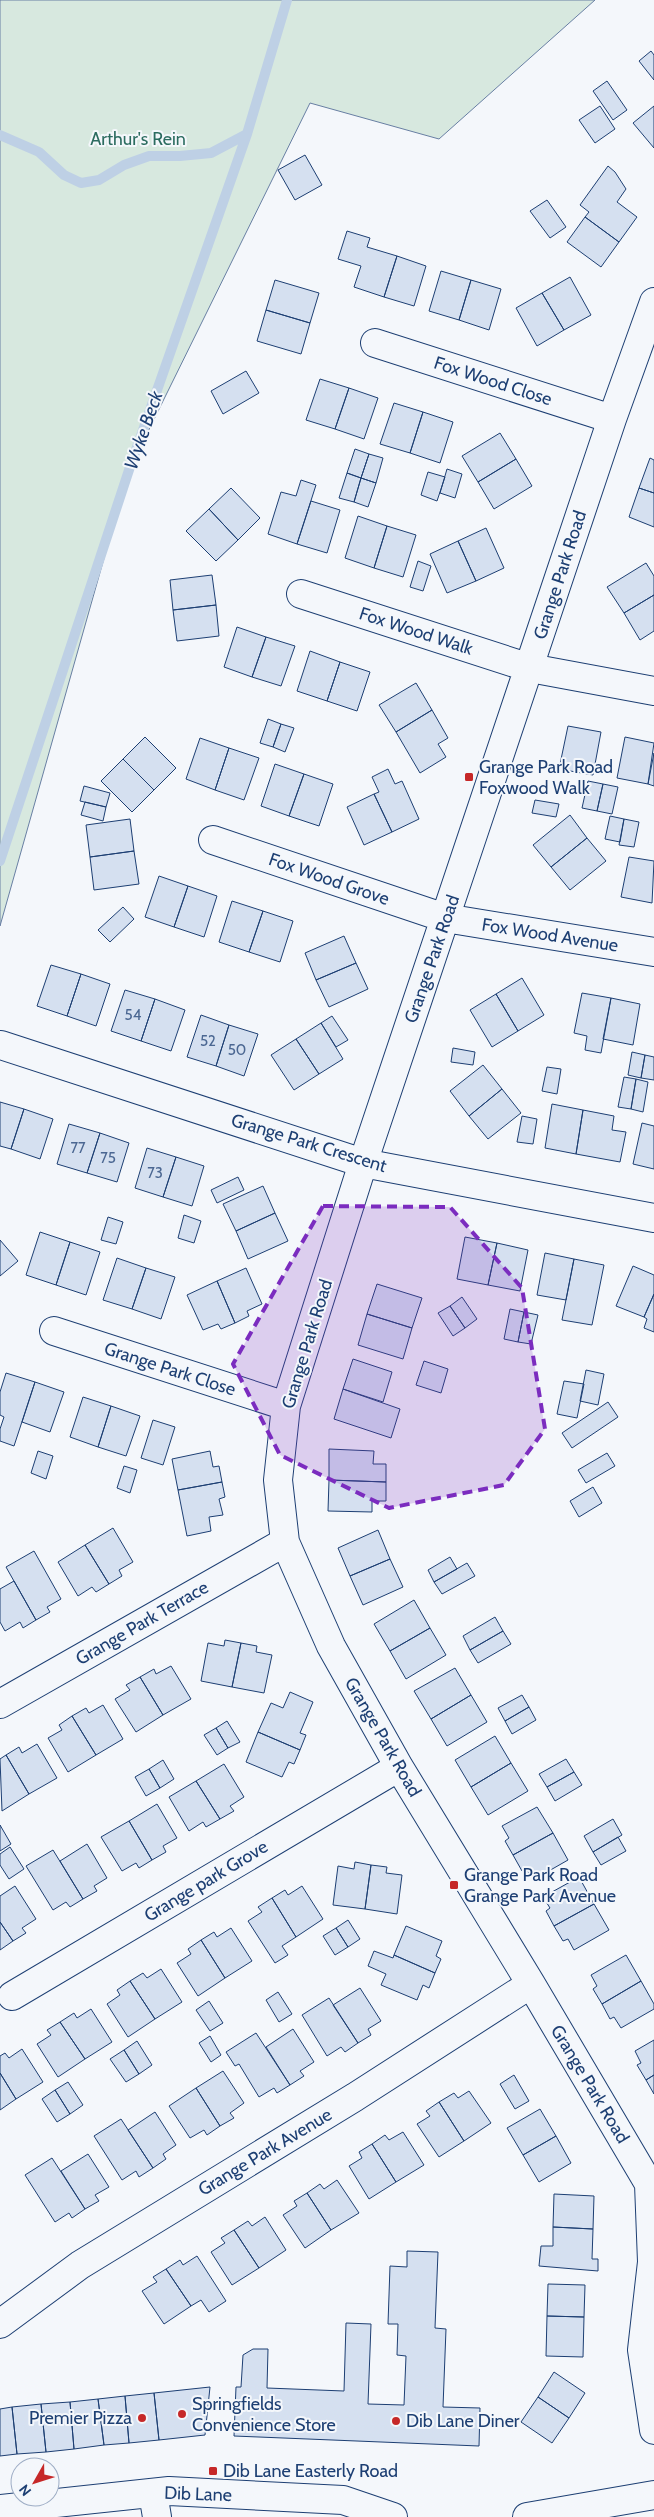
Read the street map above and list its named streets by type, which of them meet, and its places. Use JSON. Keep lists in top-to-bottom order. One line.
{"streets":{"street":["Fox Wood Close","Grange Park Road","Fox Wood Walk","Fox Wood Grove","Fox Wood Avenue","Grange Park Crescent","Grange Park Close","Grange Park Terrace","Grange park Grove","Grange Park Avenue","Dib Lane"]},"crossings":[["Fox Wood Close","Grange Park Road"],["Grange Park Road","Fox Wood Walk"],["Grange Park Road","Fox Wood Grove"],["Grange Park Road","Fox Wood Avenue"],["Grange Park Road","Grange Park Crescent"],["Grange Park Road","Grange Park Close"],["Grange Park Road","Grange Park Terrace"],["Grange Park Road","Grange park Grove"],["Grange Park Road","Grange Park Avenue"],["Fox Wood Grove","Fox Wood Avenue"]],"water":["Wyke Beck"],"parks":["Arthur's Rein"],"places":{"transit":["Grange Park Road Foxwood Walk","Grange Park Road Grange Park Avenue","Dib Lane Easterly Road"],"other":["Springfields Convenience Store","Premier Pizza","Dib Lane Diner"]},"house_numbers":["54","52","50","77","75","73"],"north":"bottom left"}
